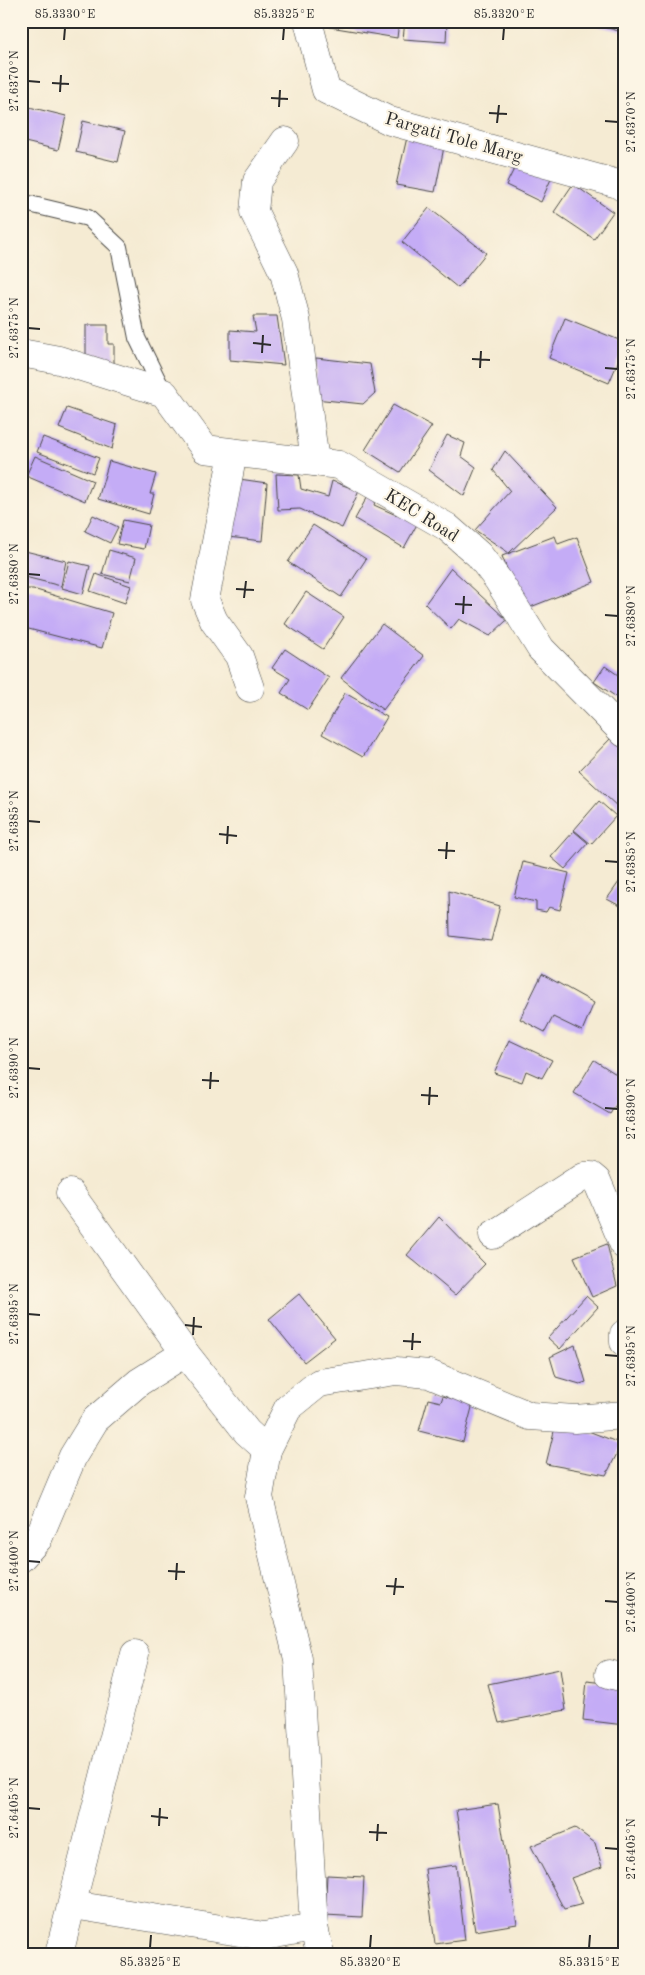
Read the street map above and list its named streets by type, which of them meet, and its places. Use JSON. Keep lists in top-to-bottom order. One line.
{"streets":{"street":["Pargati Tole Marg","KEC Road"]},"coordinates":["85.3330°E","85.3325°E","85.3320°E","27.6370°N","27.6375°N","27.6380°N","27.6385°N","27.6390°N","27.6395°N","27.6400°N","27.6405°N","85.3315°E"]}
